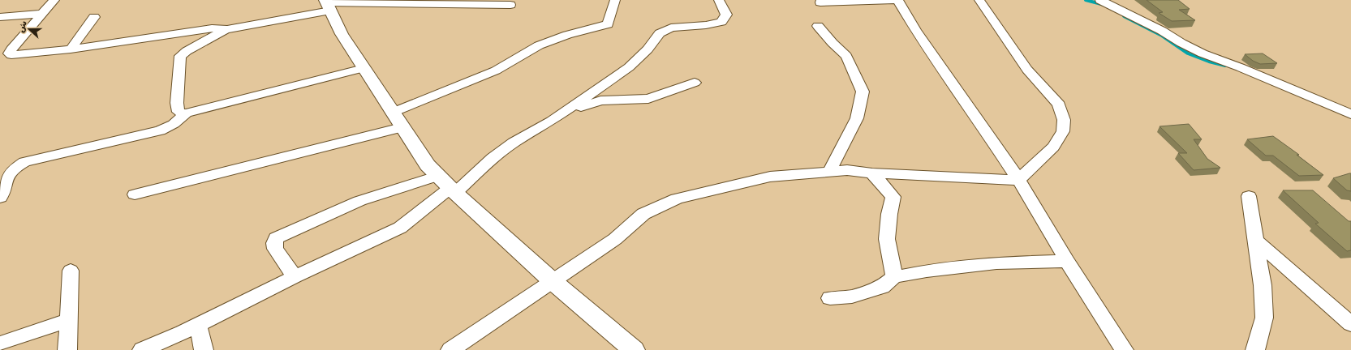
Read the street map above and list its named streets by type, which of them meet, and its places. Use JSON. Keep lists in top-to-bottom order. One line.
{"north":"left"}
